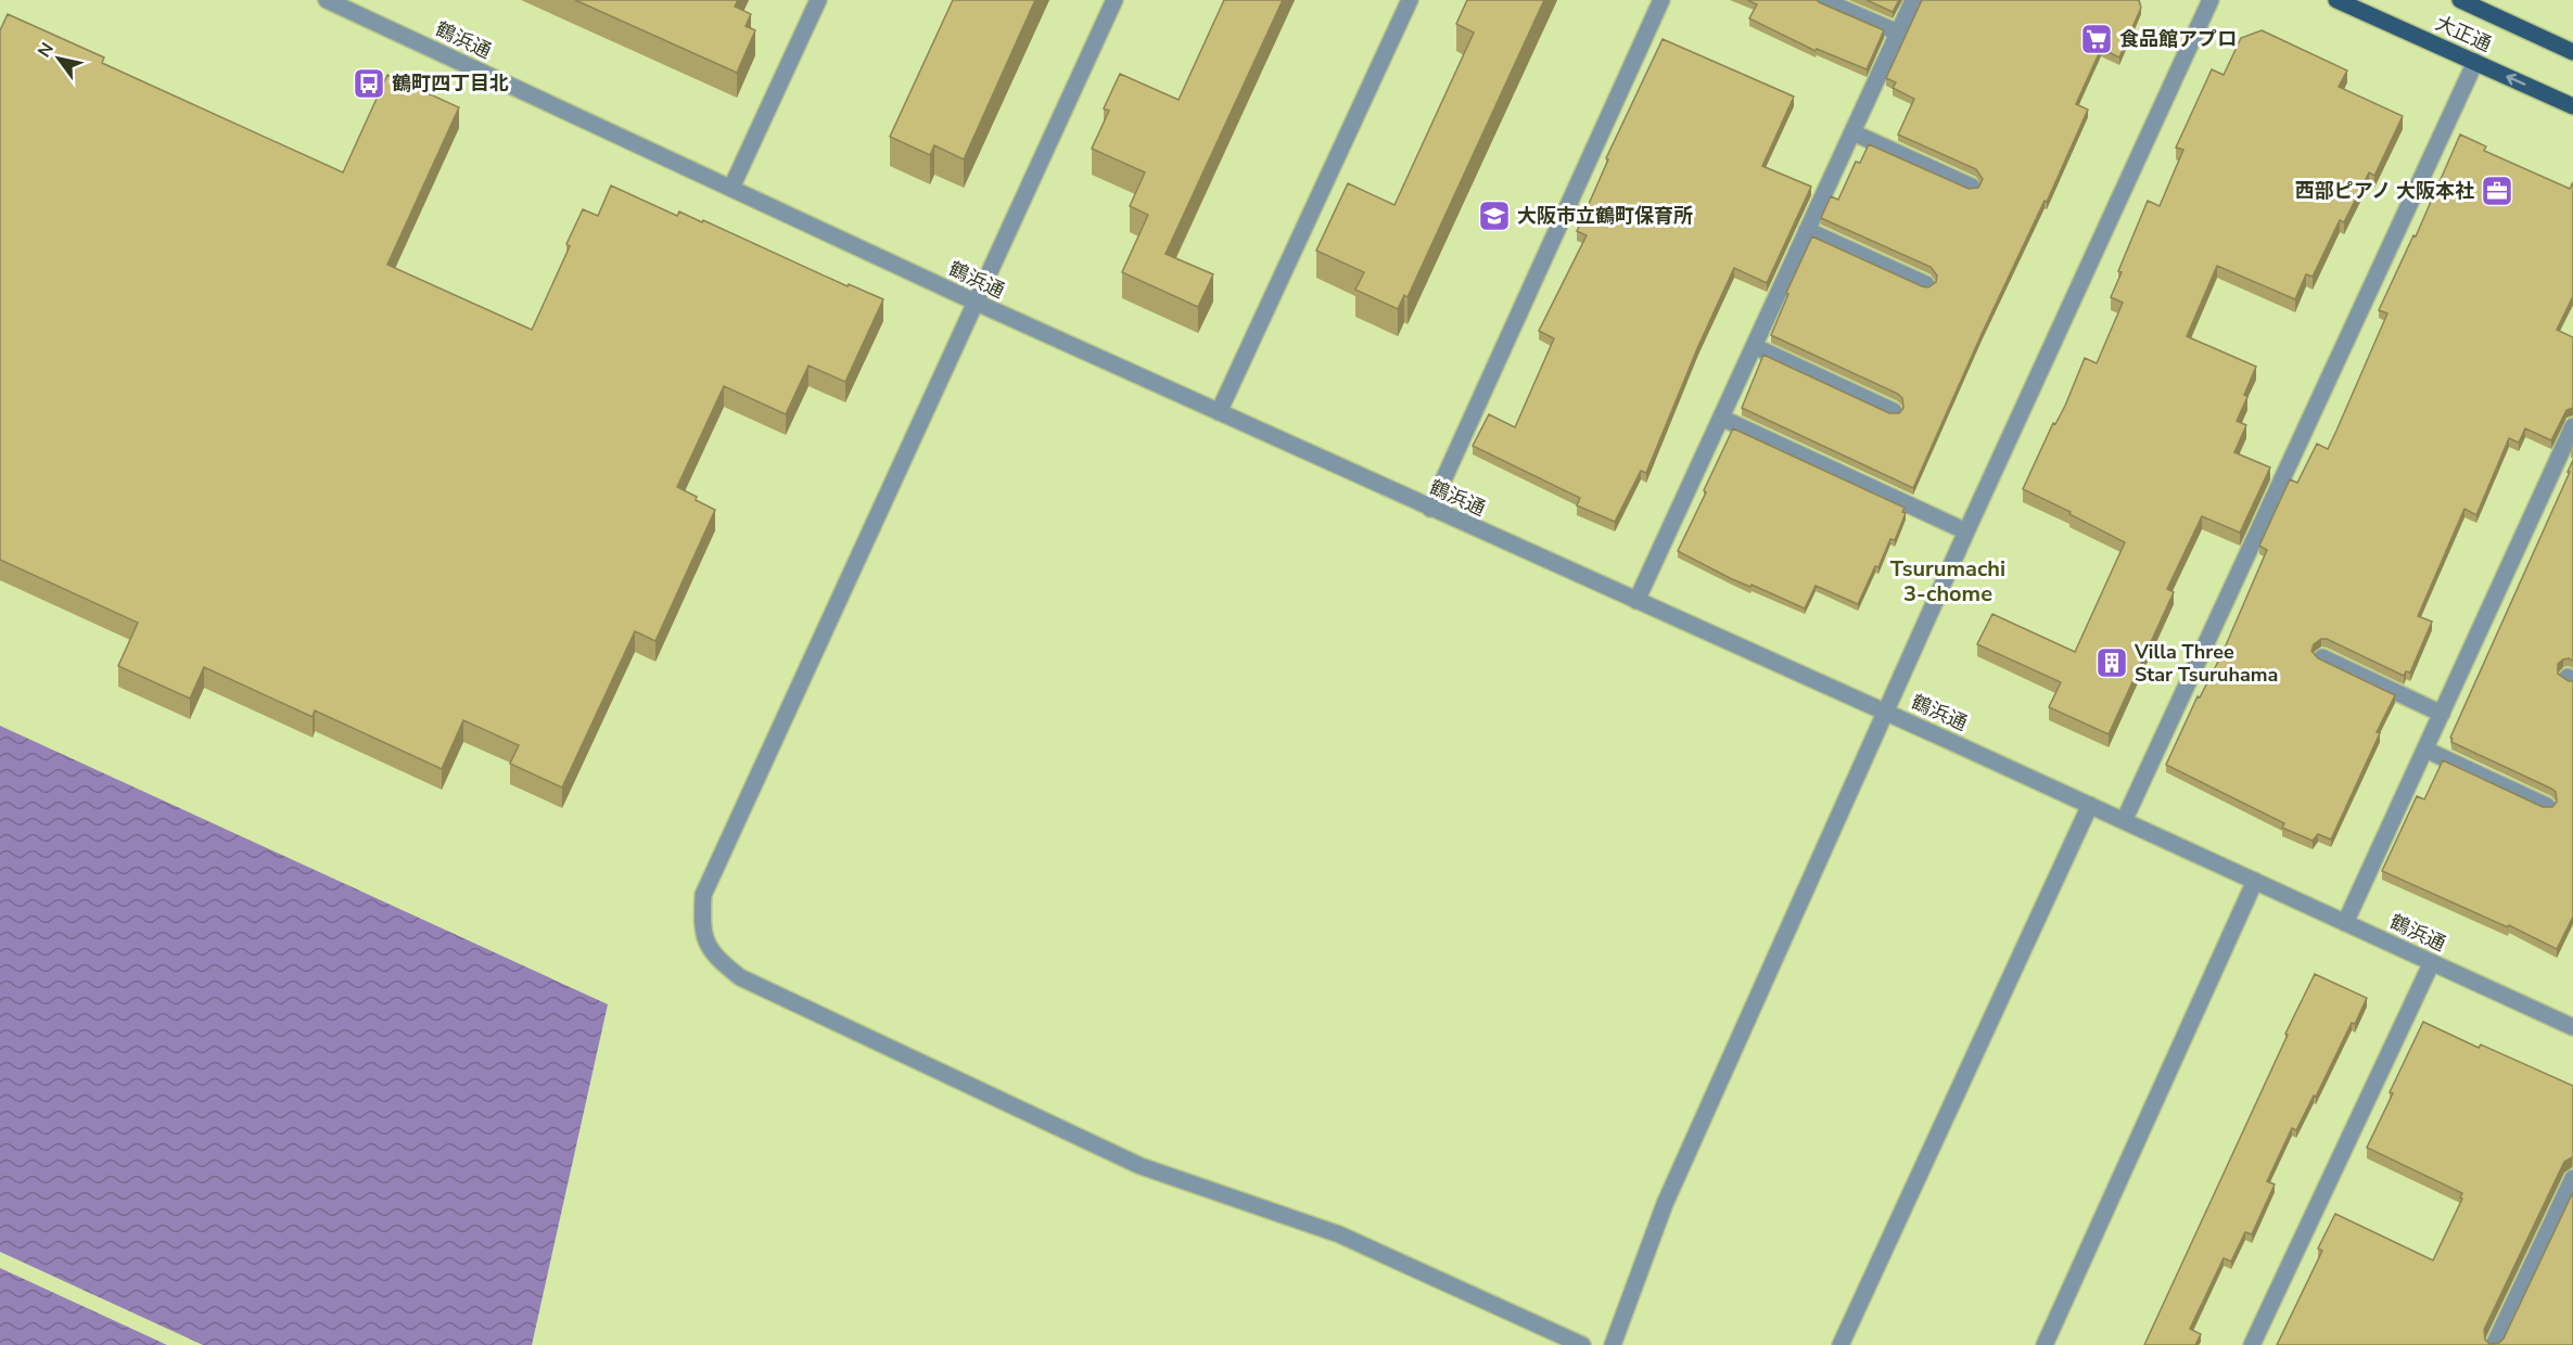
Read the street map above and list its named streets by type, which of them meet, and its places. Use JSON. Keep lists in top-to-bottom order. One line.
{"streets":{"main road":["大正通"],"street":["鶴浜通"]},"districts":["Tsurumachi 3-chome"],"places":{"supermarket":["食品館アプロ"],"bus stop":["鶴町四丁目北"],"office":["西部ピアノ 大阪本社"],"school or university":["大阪市立鶴町保育所"],"building":["Villa Three Star Tsuruhama"]},"north":"top left"}
